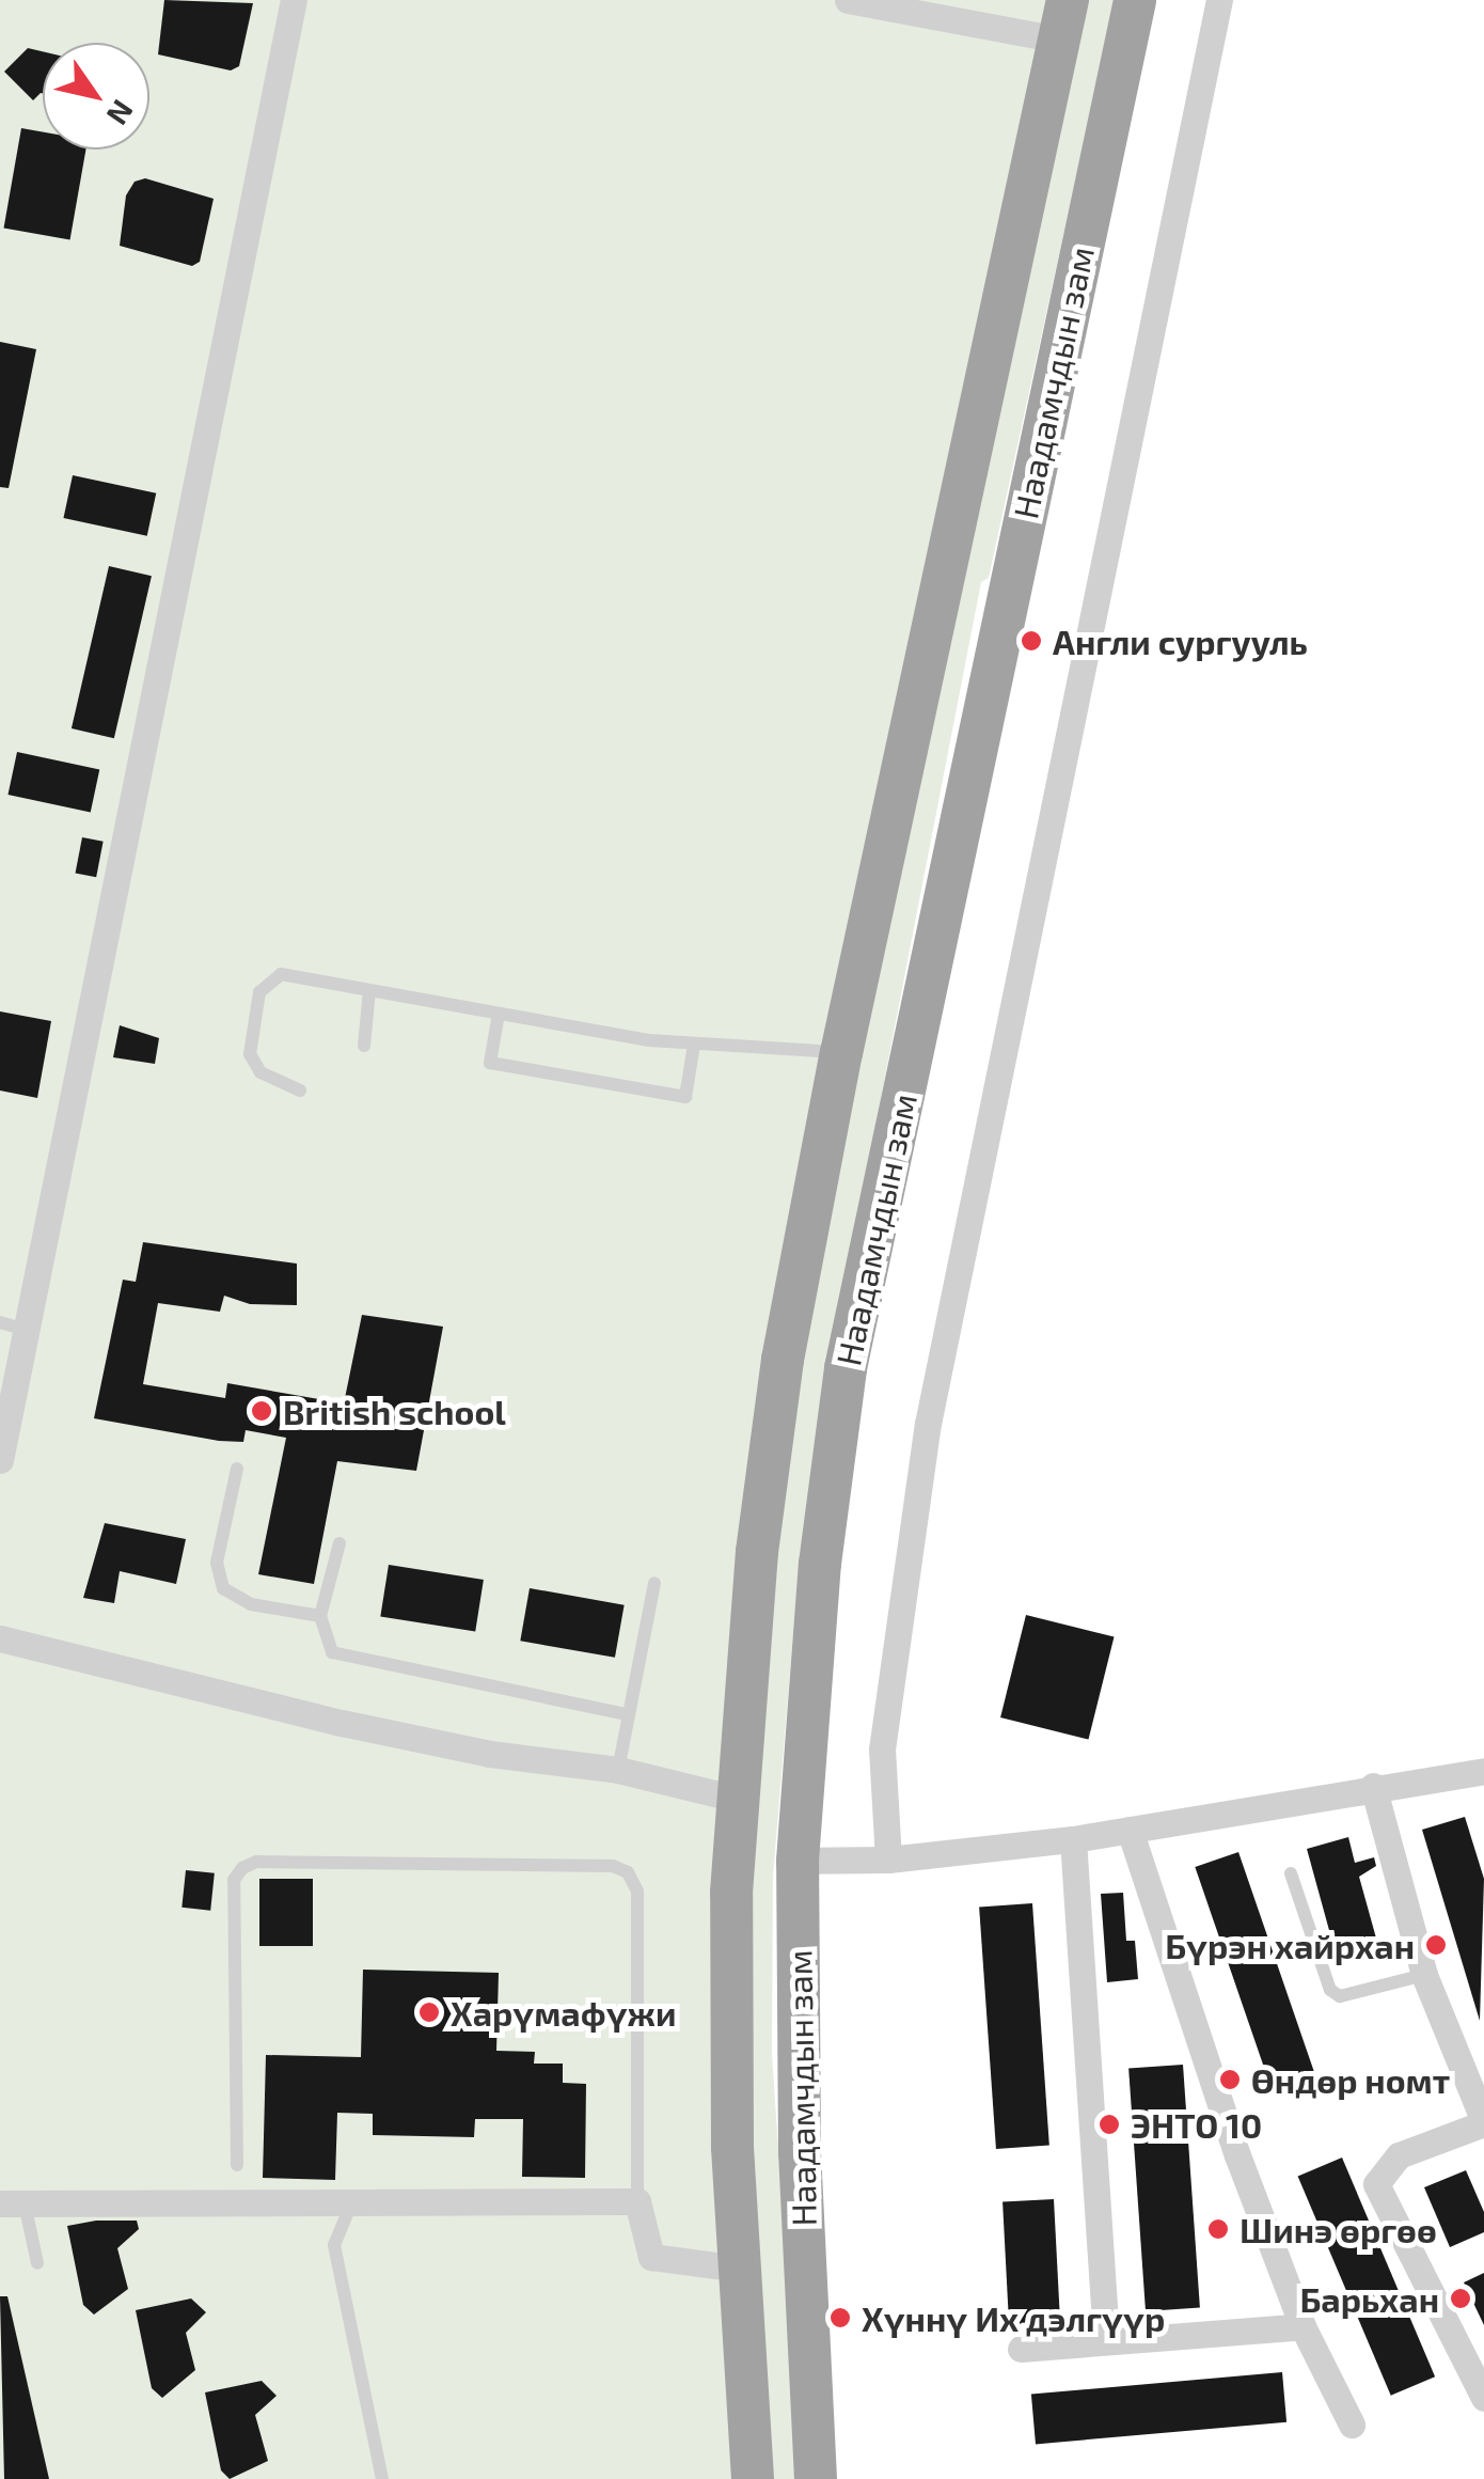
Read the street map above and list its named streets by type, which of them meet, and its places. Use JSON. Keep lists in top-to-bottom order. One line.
{"streets":{"highway":["Наадамчдын зам"]},"places":["Англи сургууль","British school","Бүрэн хайрхан","Харүмафүжи","Өндөр номт","ЭНТО 10","Шинэ өргөө","Барьхан","Хүннү Их дэлгүүр"],"north":"bottom right"}
